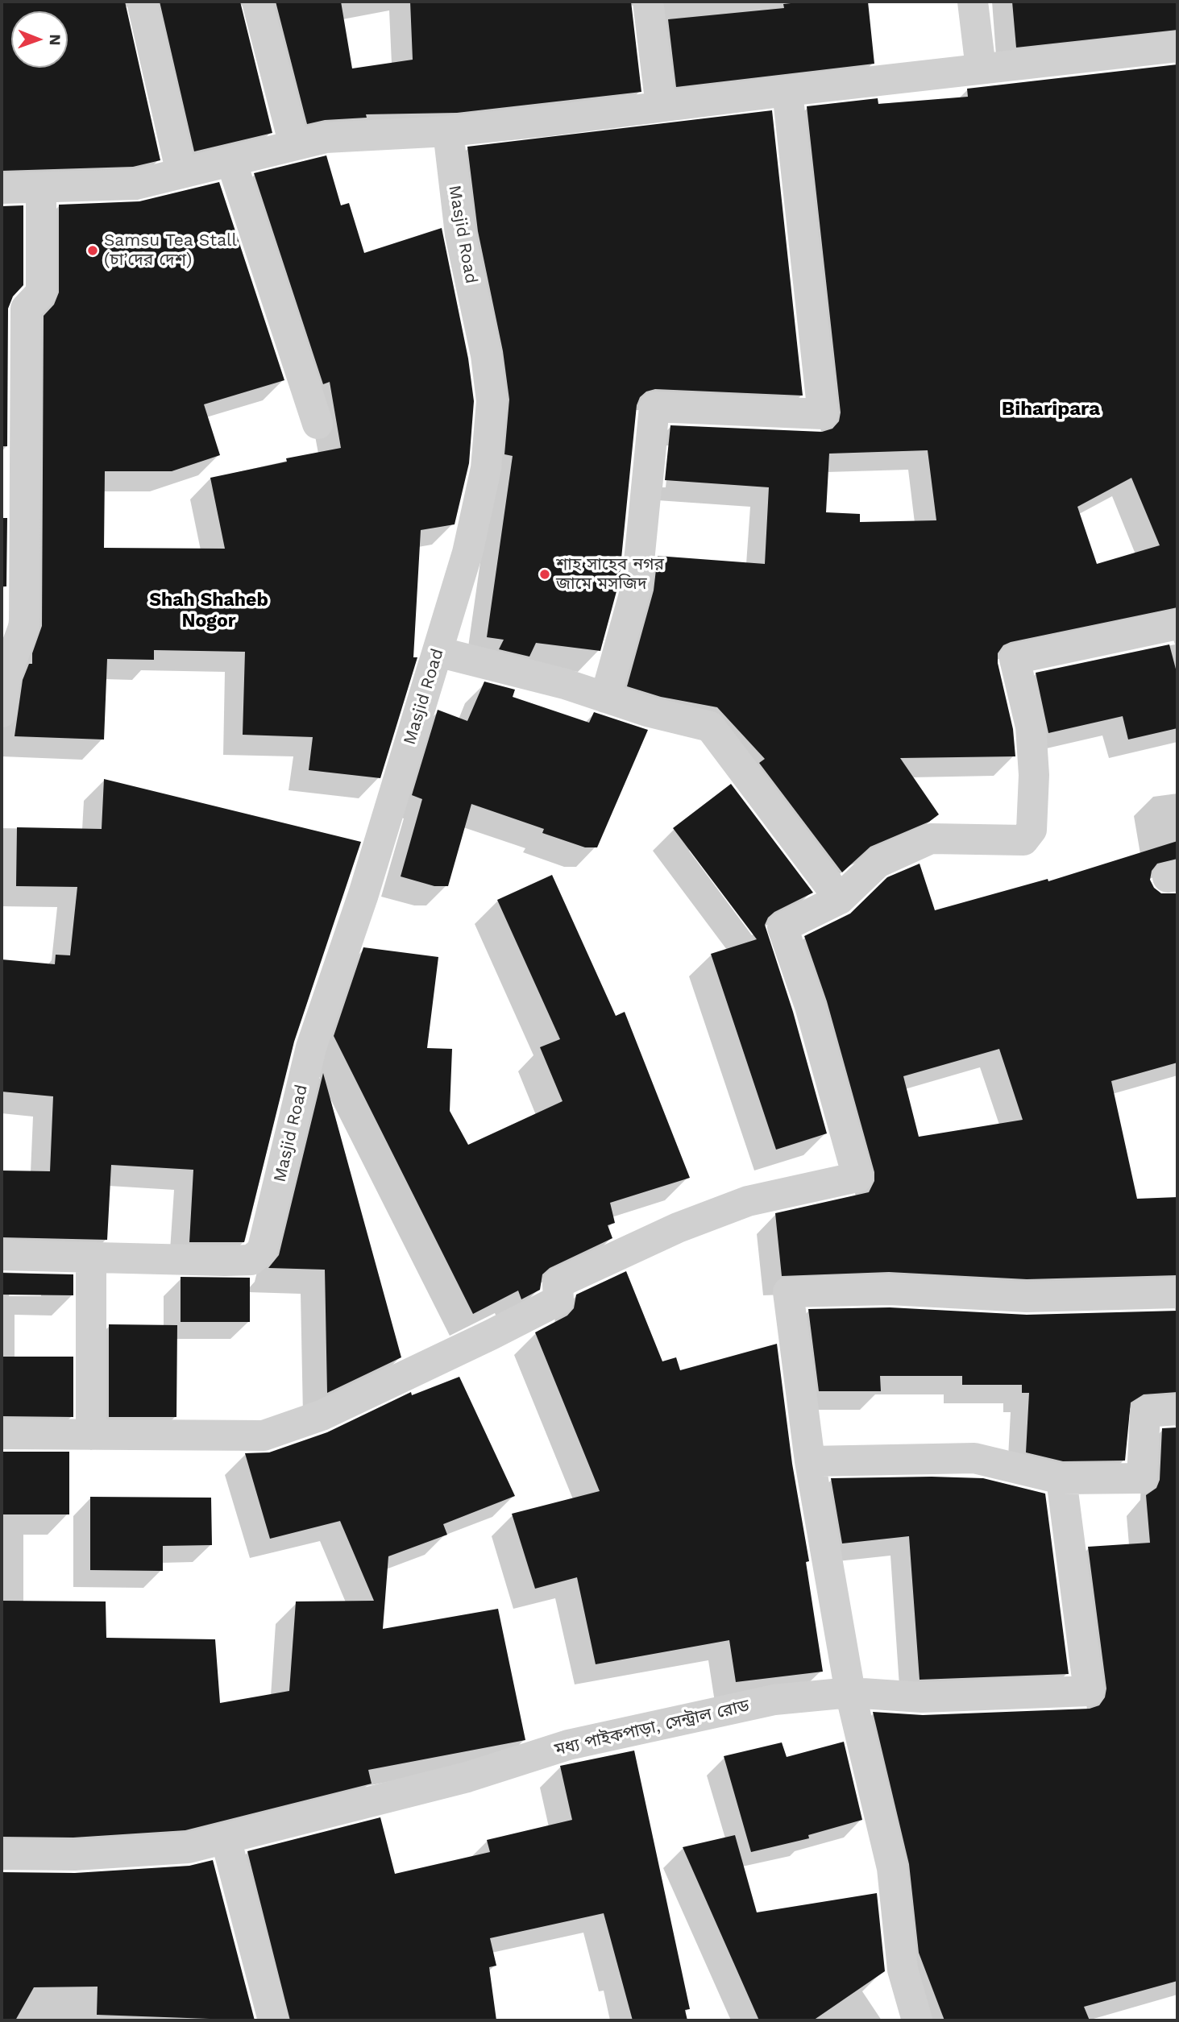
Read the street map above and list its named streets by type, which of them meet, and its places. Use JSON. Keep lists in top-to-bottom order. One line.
{"streets":{"street":["Masjid Road","মধ্য পাইকপাড়া, সেন্ট্রাল রোড"]},"districts":["Biharipara","Shah Shaheb Nogor"],"places":["Samsu Tea Stall (চা’দের দেশ)","শাহ সাহেব নগর জামে মসজিদ"],"north":"right"}
